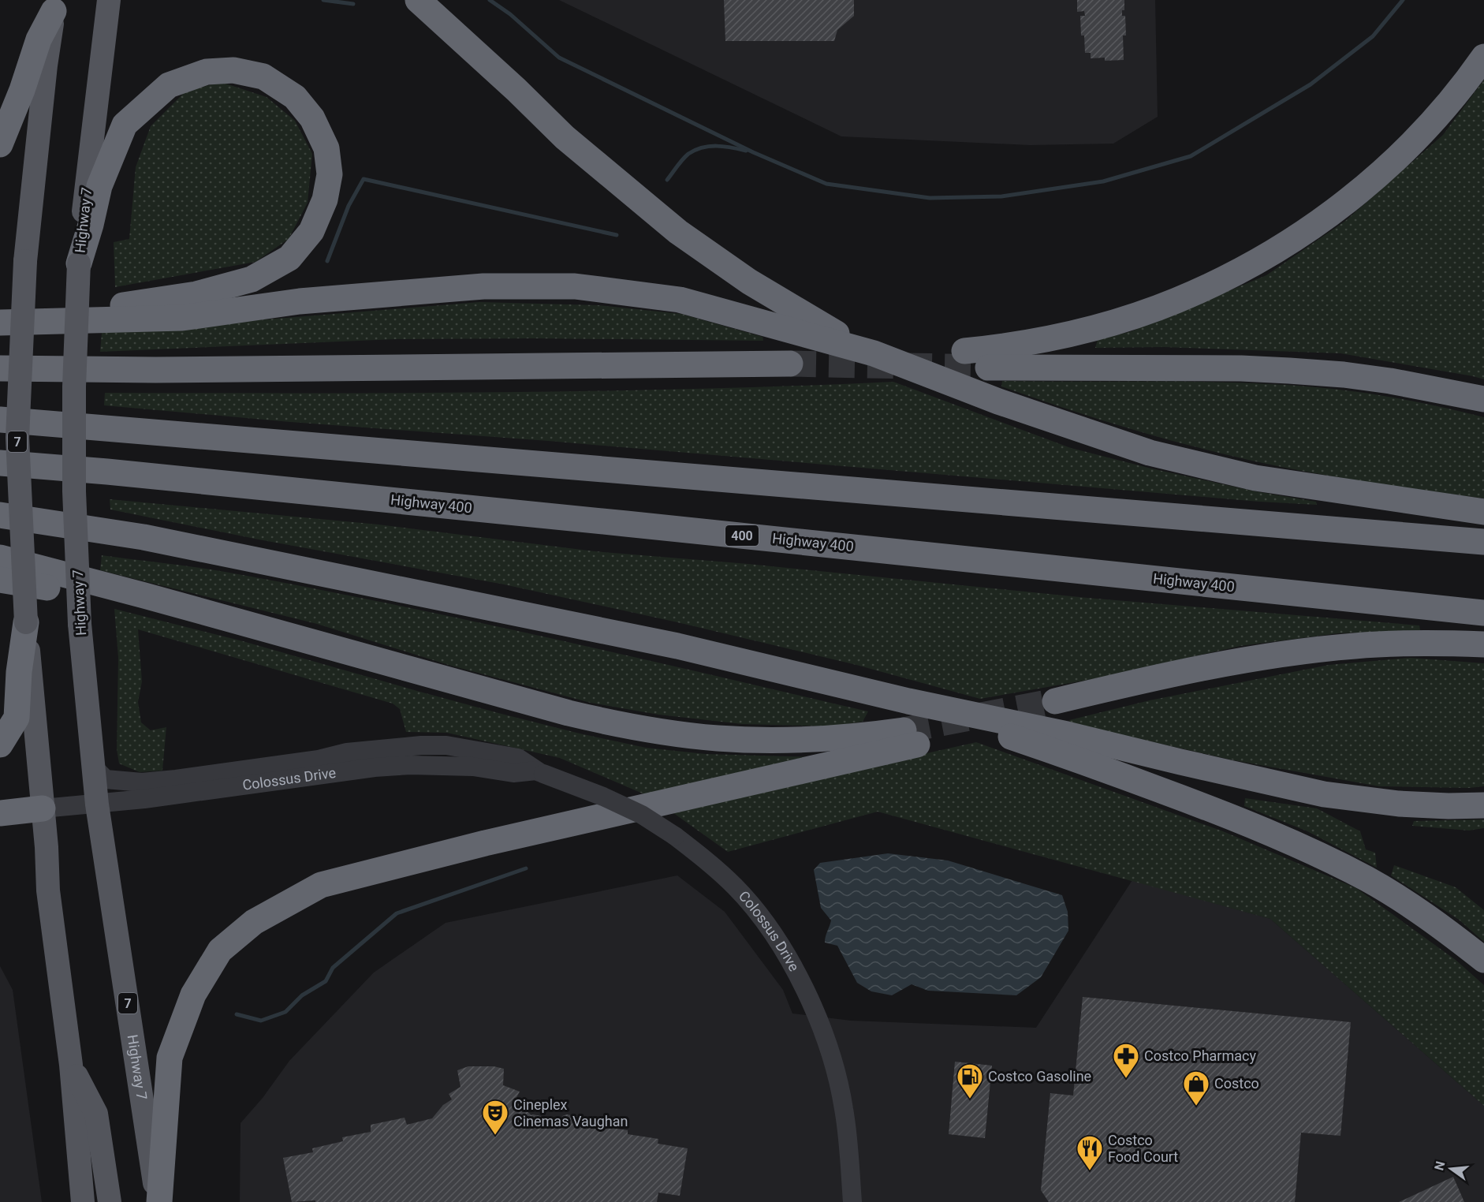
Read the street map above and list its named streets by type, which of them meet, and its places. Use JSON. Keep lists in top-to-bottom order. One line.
{"streets":{"highway":["Highway 400","400"],"main road":["Highway 7","7"],"street":["Colossus Drive"]},"crossings":[["Highway 7","Colossus Drive"],["7","Colossus Drive"]],"places":{"pharmacy":["Costco Pharmacy"],"fuel station":["Costco Gasoline"],"shop":["Costco"],"theatre":["Cineplex Cinemas Vaughan"],"restaurant":["Costco Food Court"]},"north":"left"}
